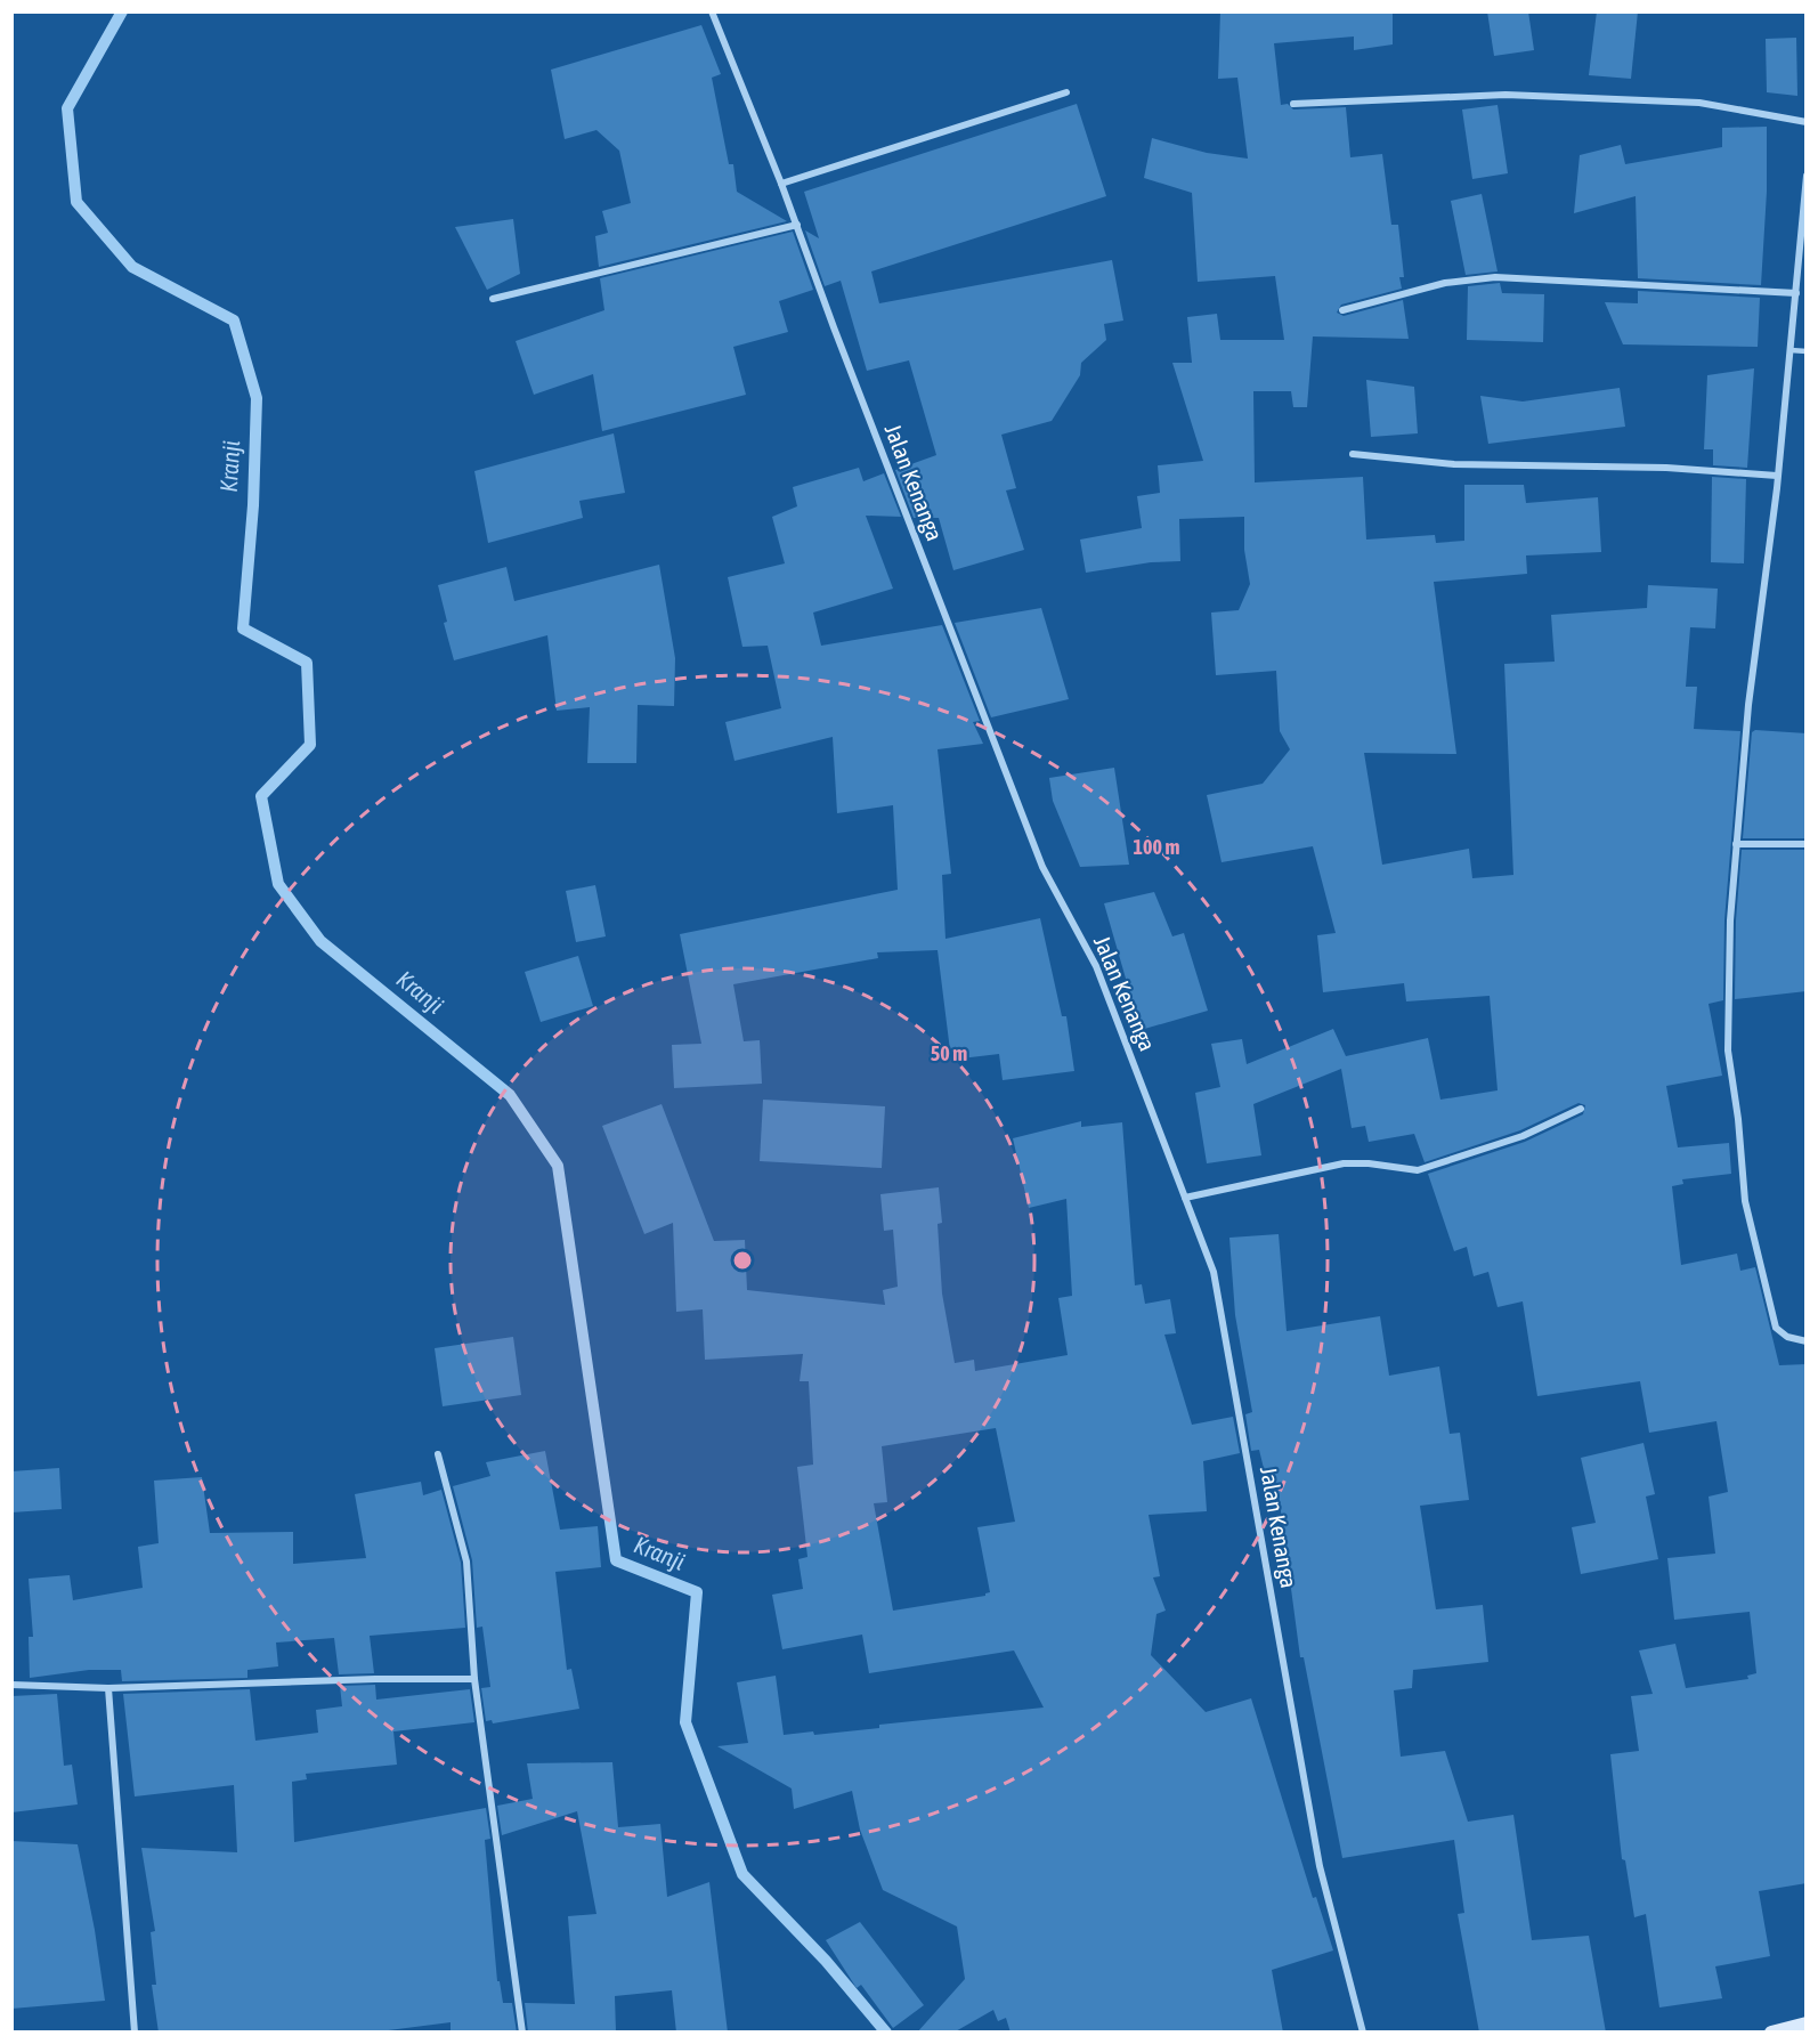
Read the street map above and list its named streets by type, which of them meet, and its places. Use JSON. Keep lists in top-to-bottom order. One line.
{"streets":{"street":["Jalan Kenanga"]},"water":["Kranji"],"rings":["100 m","50 m"]}
